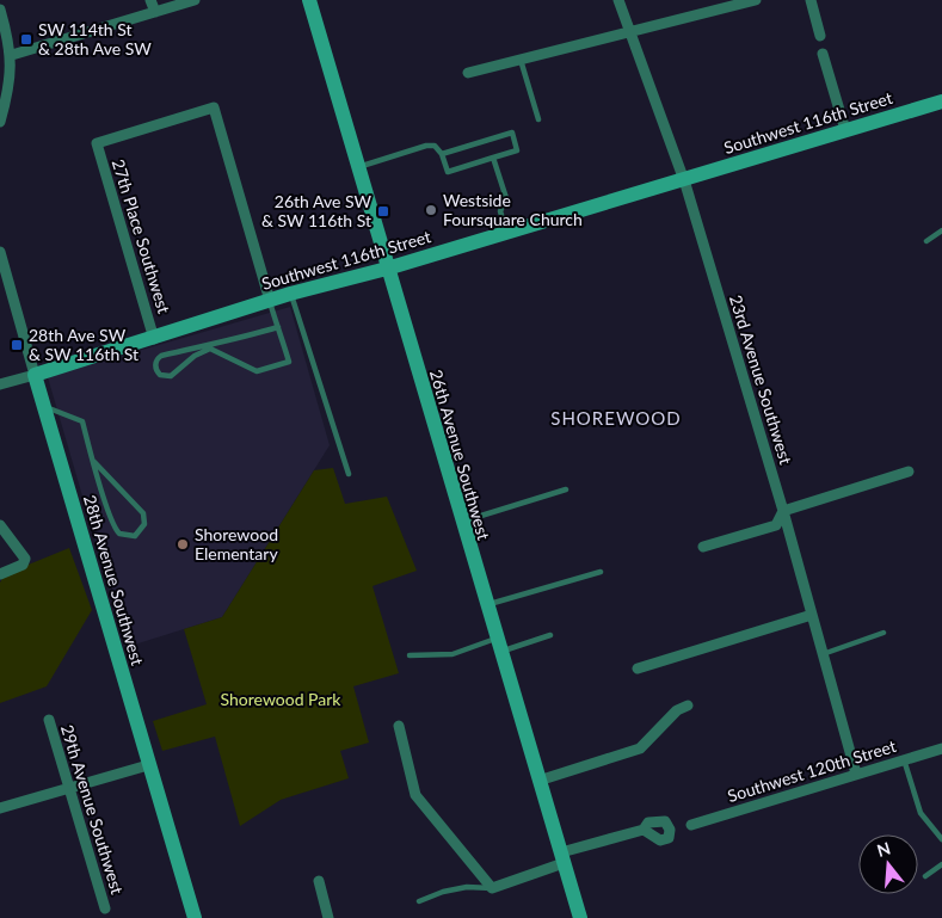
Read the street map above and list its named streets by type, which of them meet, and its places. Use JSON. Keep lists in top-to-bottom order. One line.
{"streets":{"street":["Southwest 116th Street","27th Place Southwest","23rd Avenue Southwest","26th Avenue Southwest","28th Avenue Southwest","Southwest 120th Street","29th Avenue Southwest"]},"crossings":[["Southwest 116th Street","27th Place Southwest"],["Southwest 116th Street","23rd Avenue Southwest"],["Southwest 116th Street","26th Avenue Southwest"],["Southwest 116th Street","28th Avenue Southwest"],["23rd Avenue Southwest","Southwest 120th Street"]],"districts":["SHOREWOOD"],"parks":["Shorewood Park"],"places":{"transit":["SW 114th St & 28th Ave SW","26th Ave SW & SW 116th St","28th Ave SW & SW 116th St"],"other":["Westside Foursquare Church","Shorewood Elementary"]},"north":"top"}
